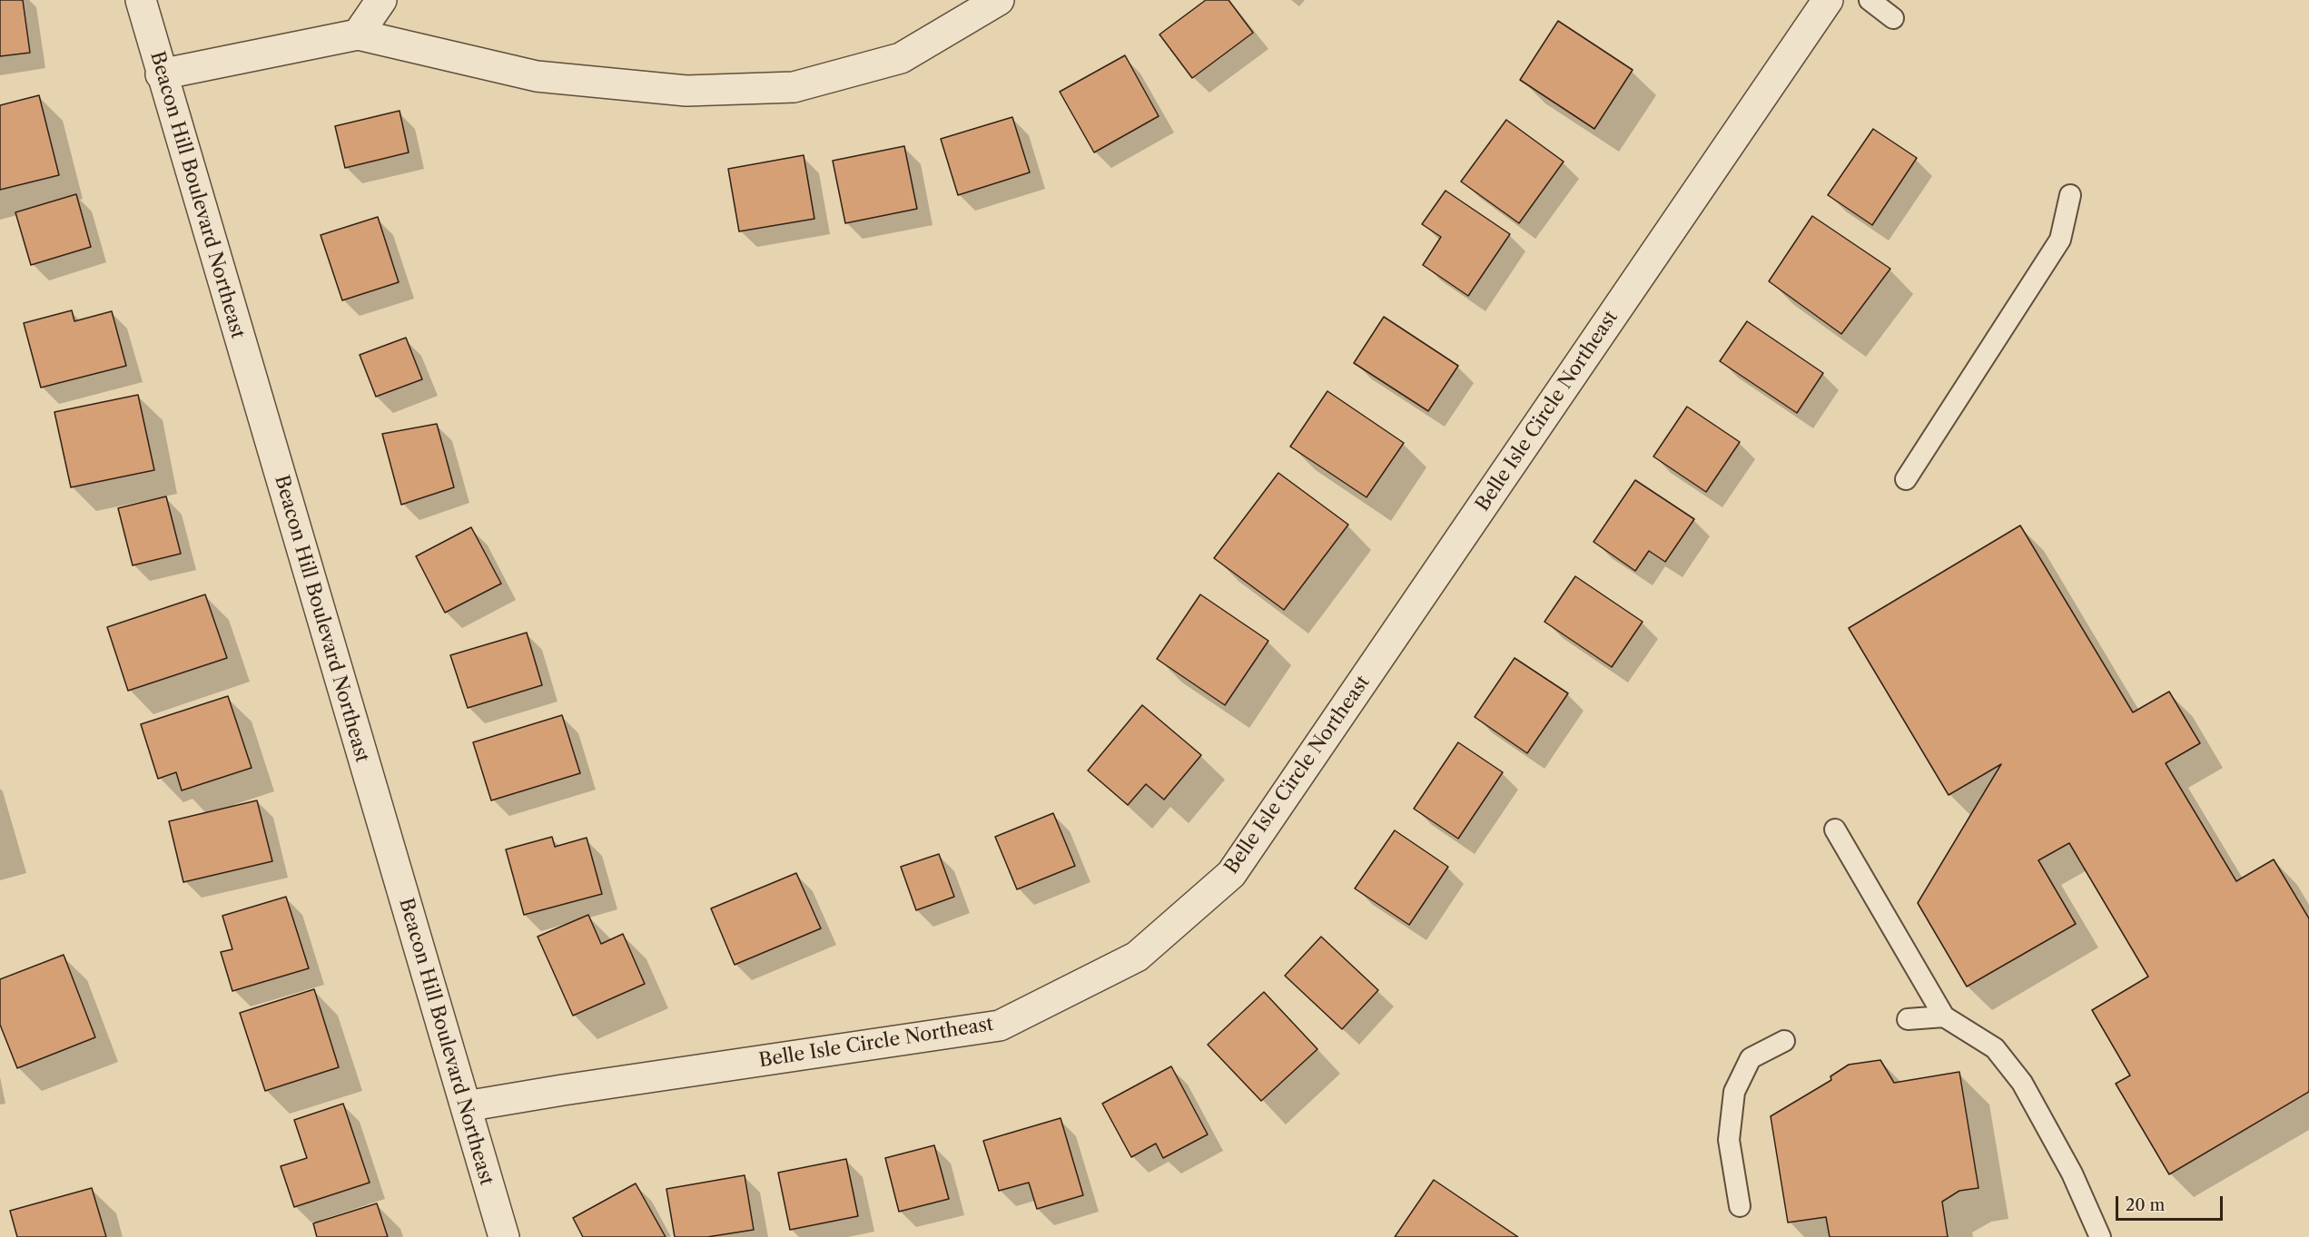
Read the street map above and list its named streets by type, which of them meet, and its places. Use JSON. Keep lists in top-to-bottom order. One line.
{"streets":{"street":["Beacon Hill Boulevard Northeast","Belle Isle Circle Northeast"]},"crossings":[["Beacon Hill Boulevard Northeast","Belle Isle Circle Northeast"]],"scale_bar":"20 m"}
